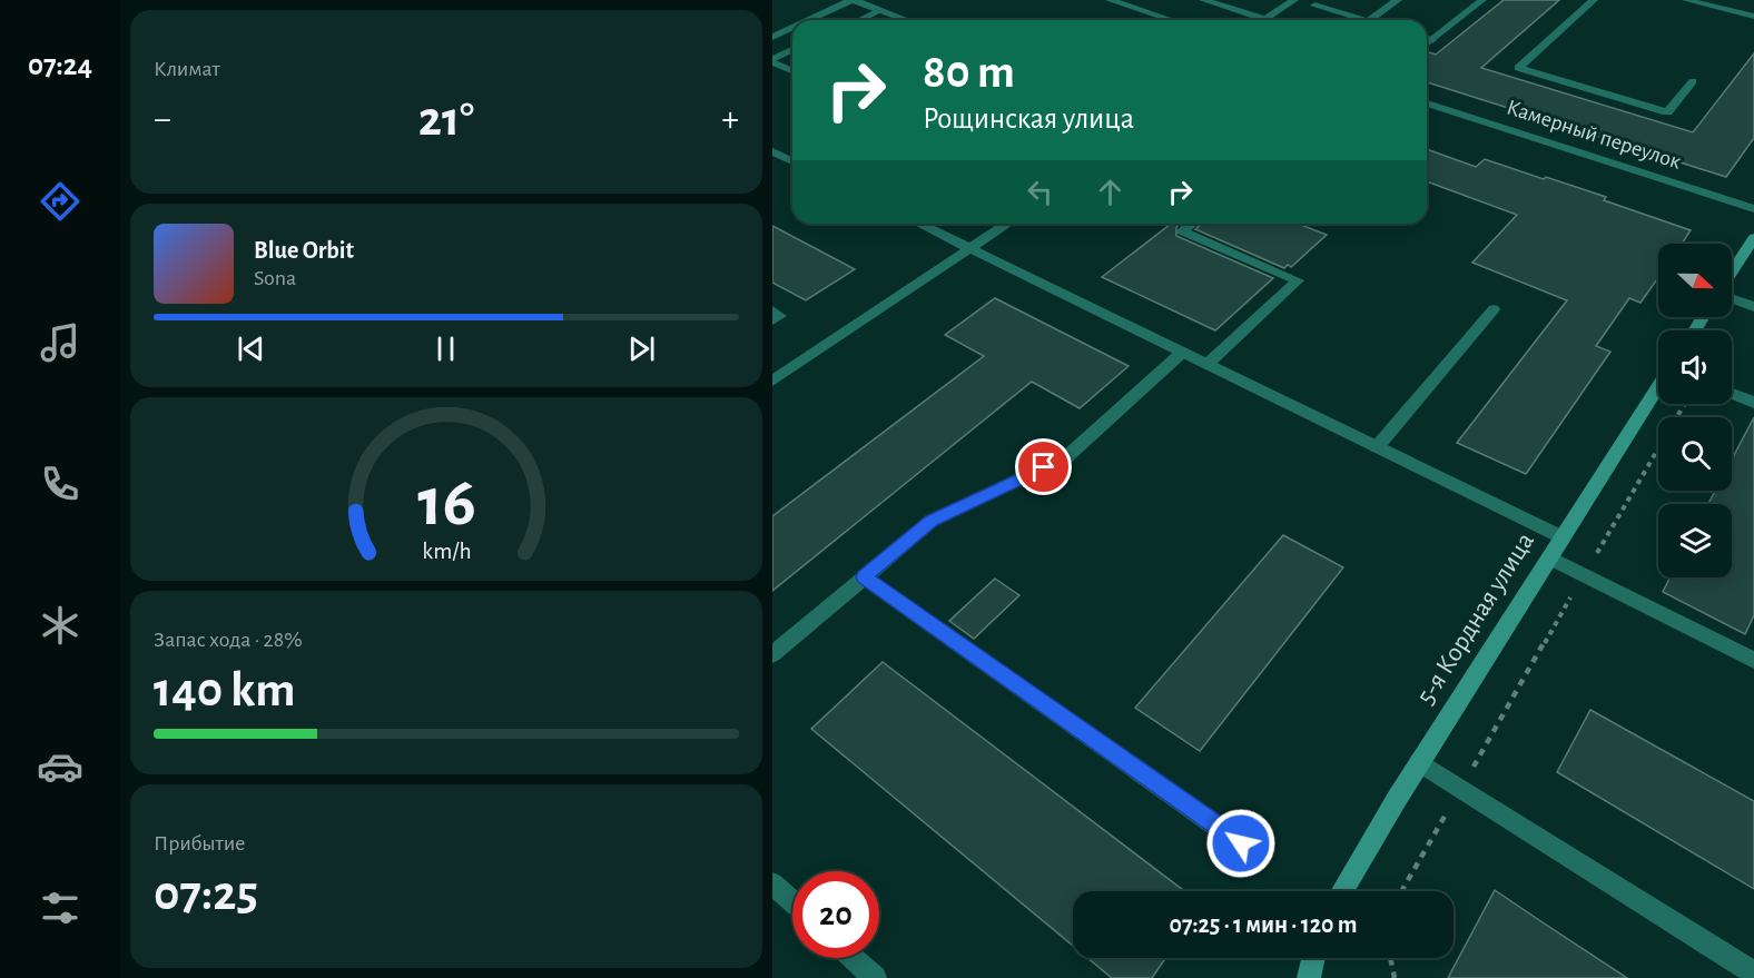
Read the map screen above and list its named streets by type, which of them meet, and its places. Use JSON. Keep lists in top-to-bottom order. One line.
{"streets":{"main road":["5-я Кордная улица"],"street":["Камерный переулок"]},"north":"right","page":{"tabs":"07:24","tile":["Климат",["Запас хода · 28%","140 km"],["Прибытие","07:25"]],"turn":["80 m","Рощинская улица"],"heat":["−","21°","+"],"song":["Blue Orbit","Sona"],"limit":"20","trip":"07:25 · 1 мин · 120 m","gauge":["16","km/h"]}}
